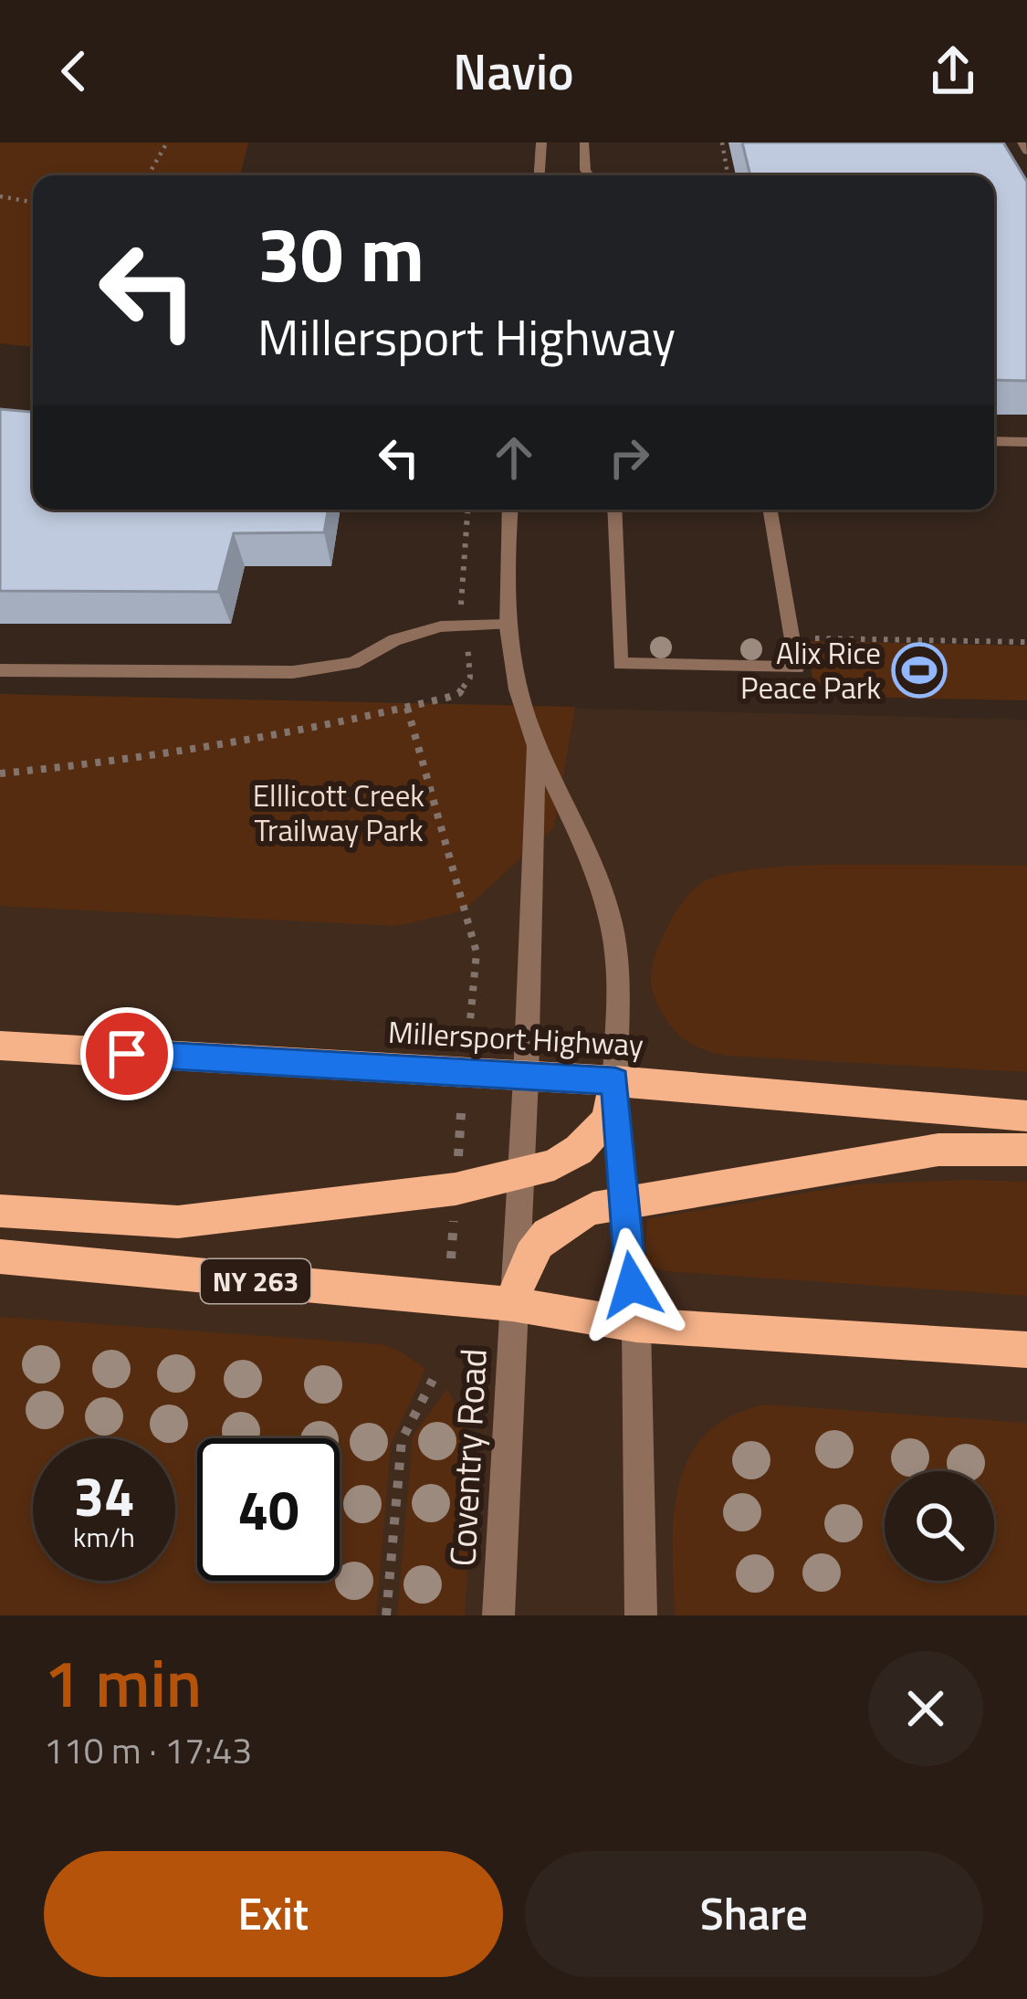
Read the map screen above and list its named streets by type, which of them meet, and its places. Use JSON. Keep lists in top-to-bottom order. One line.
{"streets":{"main road":["Millersport Highway","NY 263"],"street":["Coventry Road"]},"crossings":[["Millersport Highway","Coventry Road"],["NY 263","Coventry Road"]],"parks":["Elllicott Creek Trailway Park"],"places":{"sports":["Alix Rice Peace Park"]},"page":{"header":"Navio","turn":["30 m","Millersport Highway"],"speed":"34 km/h","limit":"40","heading":["1 min","110 m · 17:43"],"buttons":["Exit","Share"]}}
